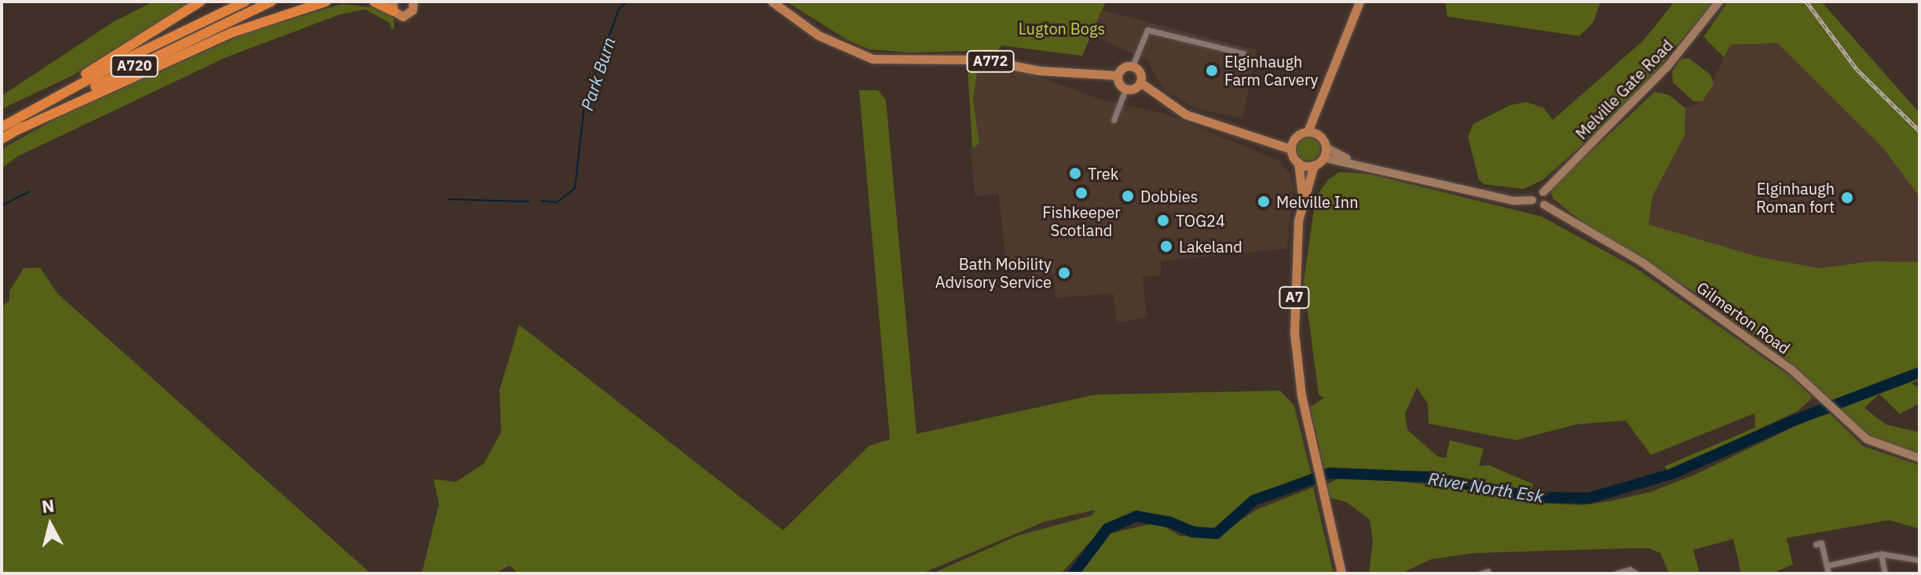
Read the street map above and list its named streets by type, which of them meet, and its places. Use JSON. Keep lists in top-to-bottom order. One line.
{"streets":{"highway":["A720"],"main road":["A772","Melville Gate Road","A7","Gilmerton Road"]},"crossings":[["Melville Gate Road","Gilmerton Road"]],"water":["Park Burn","River North Esk"],"parks":["Lugton Bogs"],"places":["Elginhaugh Farm Carvery","Trek","Fishkeeper Scotland","Dobbies","Elginhaugh Roman fort","Melville Inn","TOG24","Lakeland","Bath Mobility Advisory Service"],"north":"top"}
